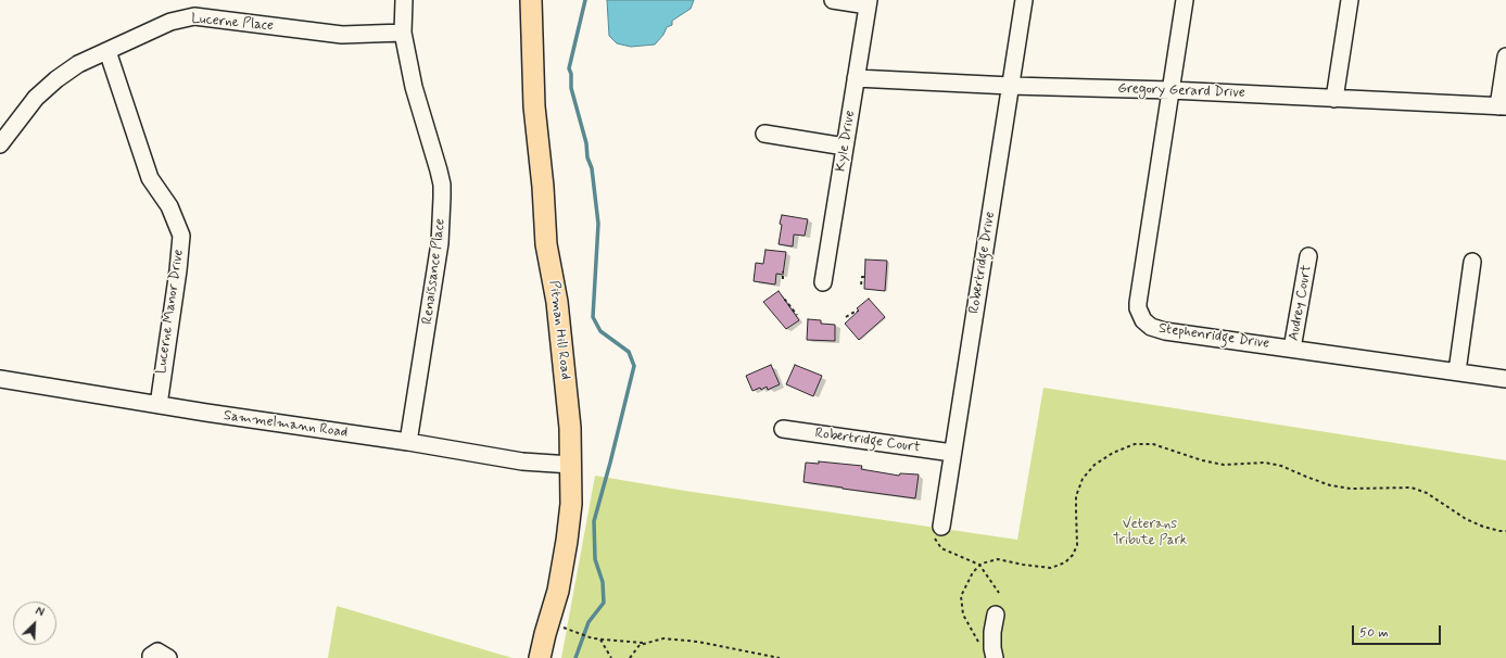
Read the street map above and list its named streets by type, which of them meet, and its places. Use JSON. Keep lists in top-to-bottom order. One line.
{"streets":{"main road":["Pitman Hill Road"],"street":["Lucerne Place","Gregory Gerard Drive","Kyle Drive","Robertridge Drive","Renaissance Place","Audrey Court","Lucerne Manor Drive","Stephenridge Drive","Sammelmann Road","Robertridge Court"]},"crossings":[["Lucerne Place","Renaissance Place"],["Lucerne Place","Lucerne Manor Drive"],["Gregory Gerard Drive","Kyle Drive"],["Gregory Gerard Drive","Robertridge Drive"],["Gregory Gerard Drive","Stephenridge Drive"],["Robertridge Drive","Robertridge Court"],["Renaissance Place","Sammelmann Road"],["Audrey Court","Stephenridge Drive"],["Lucerne Manor Drive","Sammelmann Road"],["Pitman Hill Road","Sammelmann Road"]],"parks":["Veterans Tribute Park"],"scale_bar":"50 m","north":"top right"}
